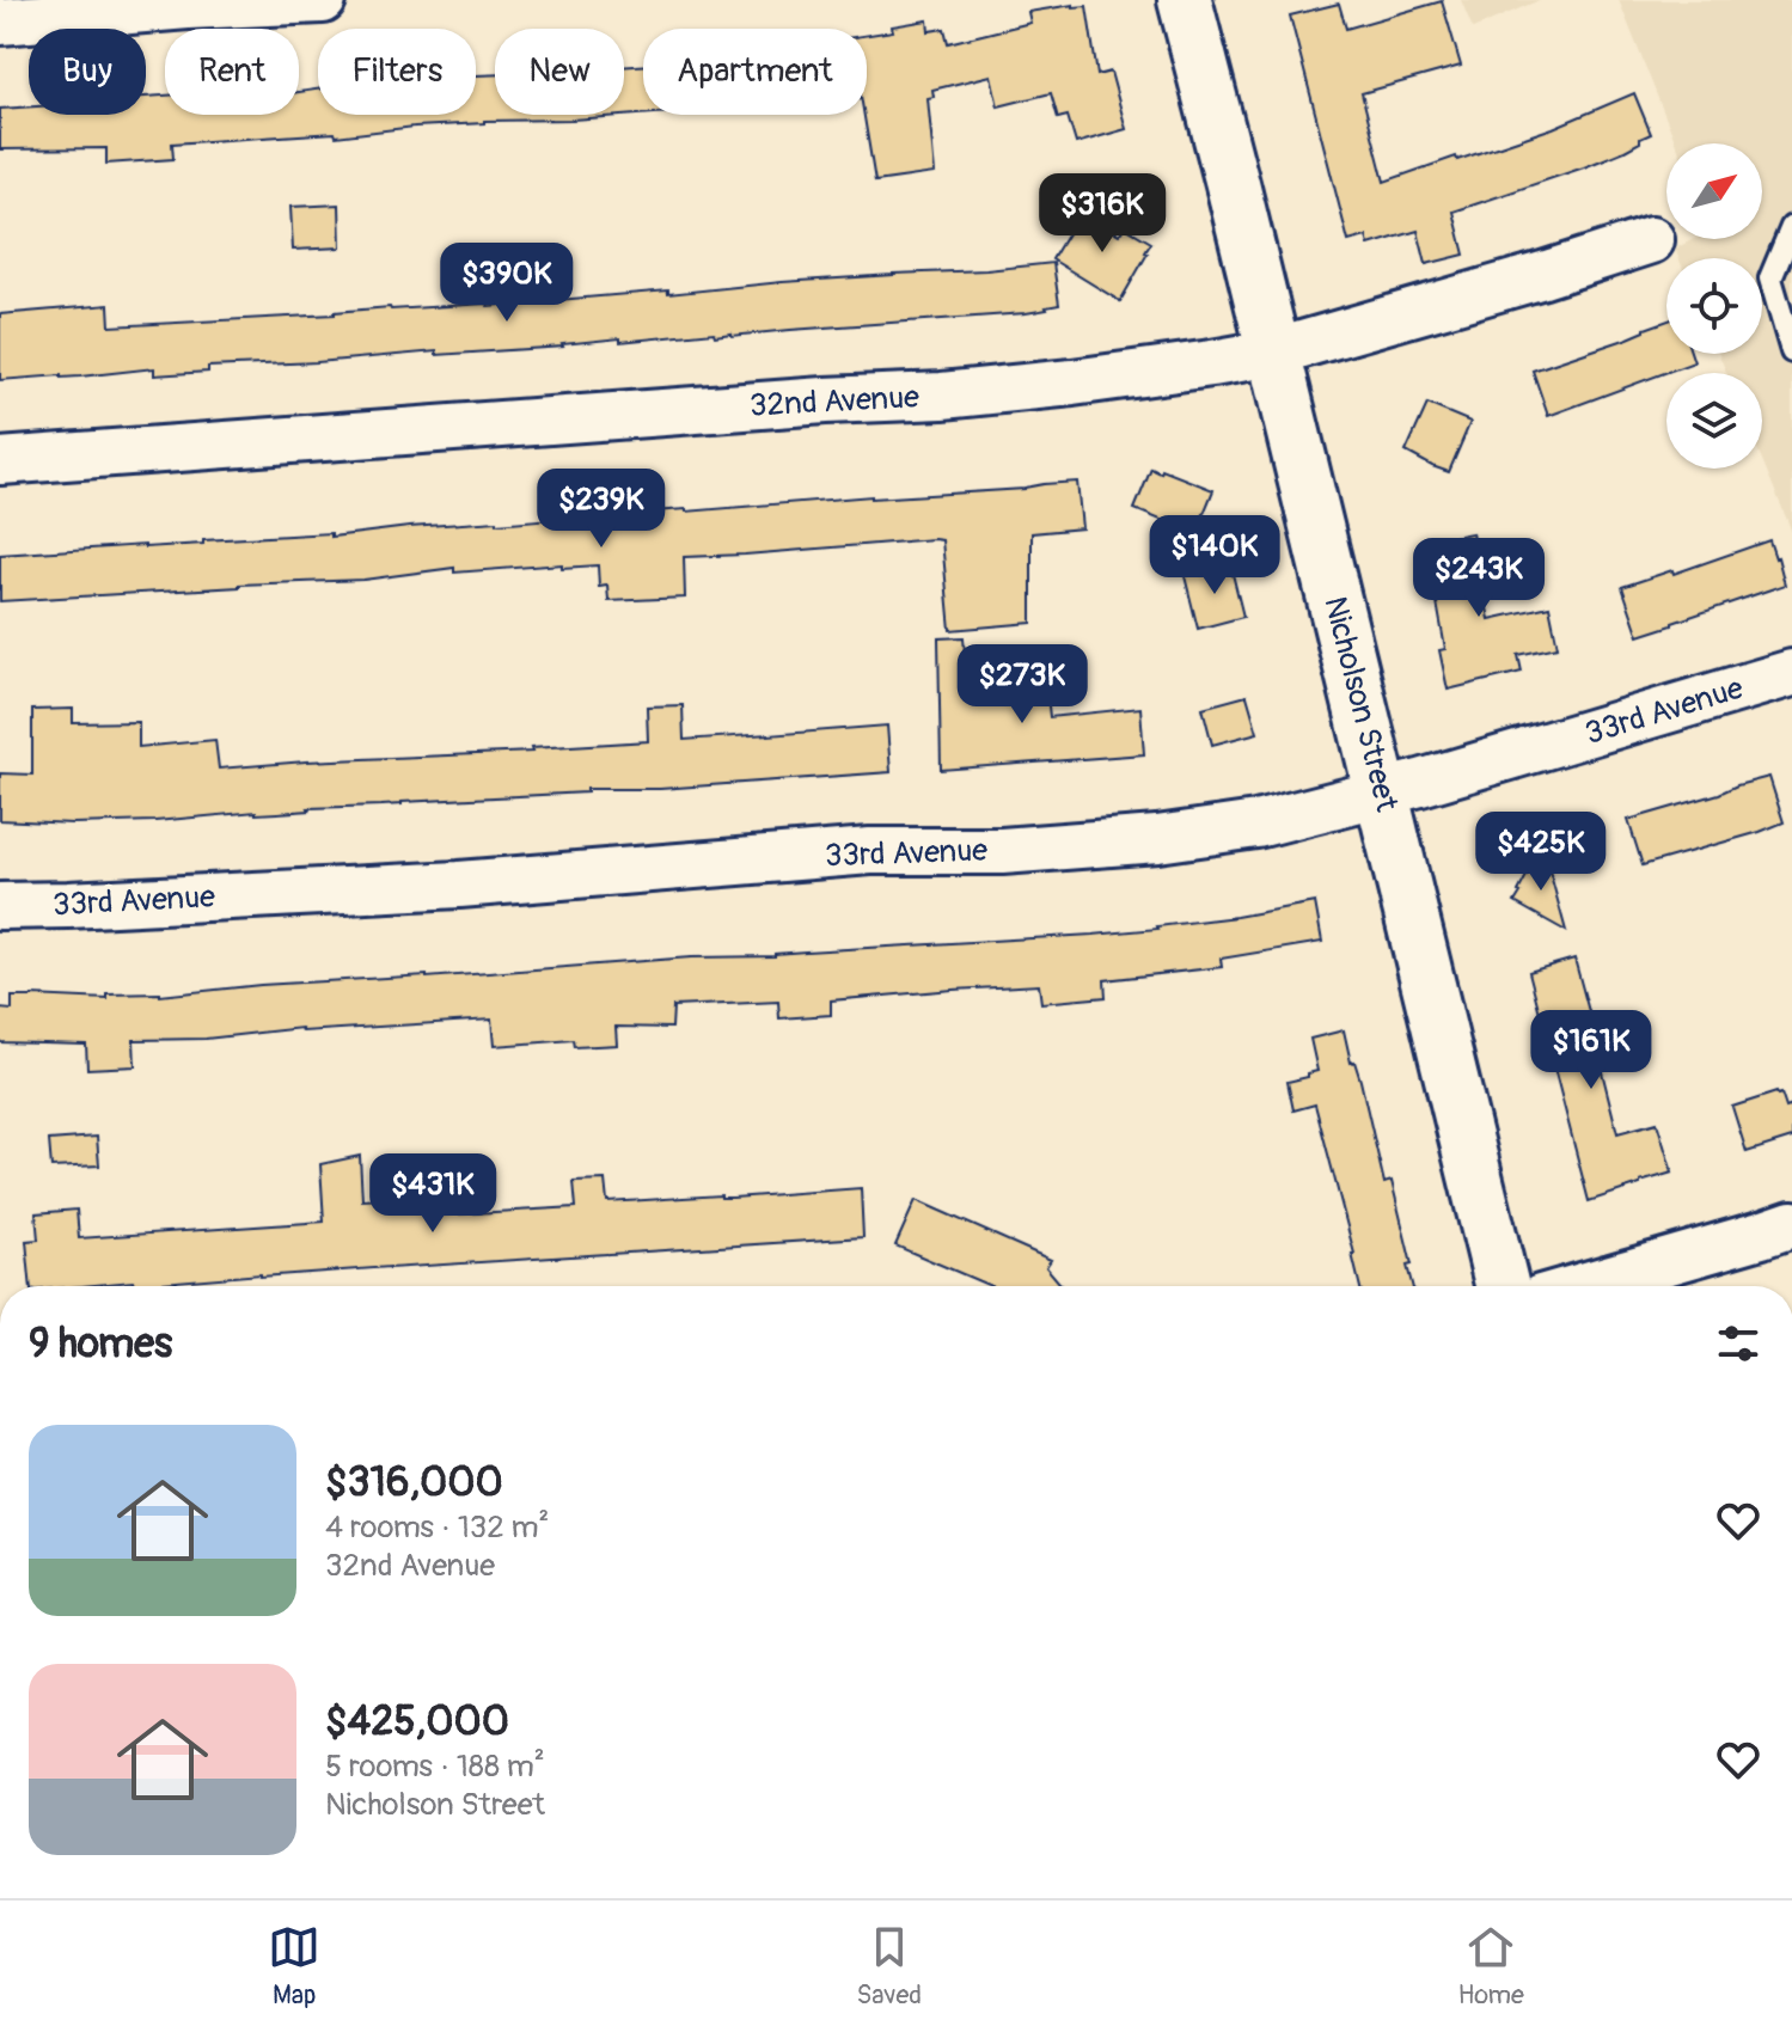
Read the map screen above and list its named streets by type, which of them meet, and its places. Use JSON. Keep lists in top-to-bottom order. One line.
{"streets":{"street":["32nd Avenue","Nicholson Street","33rd Avenue"]},"crossings":[["32nd Avenue","Nicholson Street"],["Nicholson Street","33rd Avenue"]],"north":"top right","page":{"chip":["Buy","Rent","Filters","New","Apartment"],"price":["$316K","$390K","$239K","$140K","$243K","$273K","$425K","$161K","$431K"],"heading":"9 homes","list":[{"name":"$316,000","note":"4 rooms · 132 m² · 32nd Avenue"},{"name":"$425,000","note":"5 rooms · 188 m² · Nicholson Street"}],"tabs":["Map","Saved","Home"]}}
